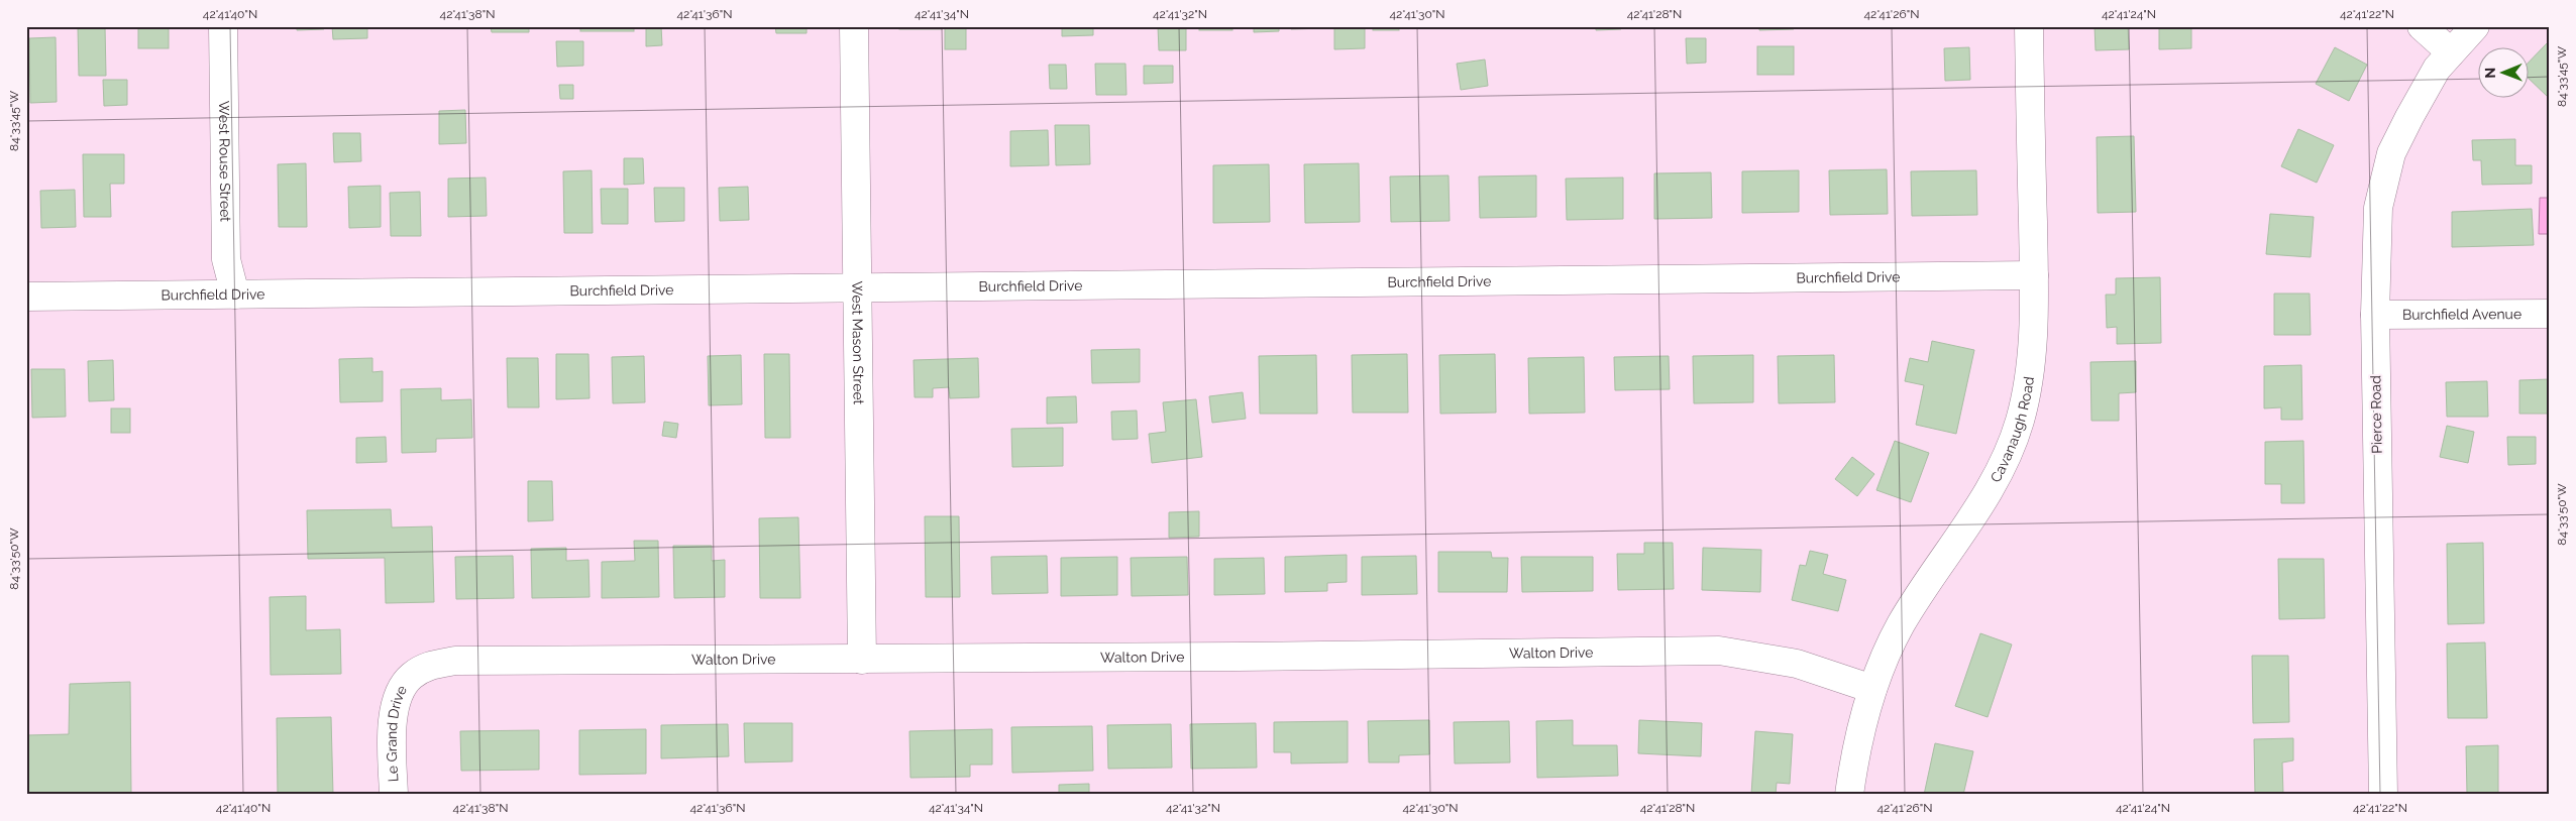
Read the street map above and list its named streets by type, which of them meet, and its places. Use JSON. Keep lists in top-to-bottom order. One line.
{"streets":{"street":["West Rouse Street","Burchfield Drive","Burchfield Avenue","West Mason Street","Pierce Road","Cavanaugh Road","Walton Drive","Le Grand Drive"]},"crossings":[["West Rouse Street","Burchfield Drive"],["Burchfield Drive","West Mason Street"],["Burchfield Drive","Cavanaugh Road"],["Burchfield Avenue","Pierce Road"],["West Mason Street","Walton Drive"],["Cavanaugh Road","Walton Drive"],["Walton Drive","Le Grand Drive"]],"north":"left","coordinates":["42°41'40\"N","42°41'38\"N","42°41'36\"N","42°41'34\"N","42°41'32\"N","42°41'30\"N","42°41'28\"N","42°41'26\"N","42°41'24\"N","42°41'22\"N","84°33'45\"W","84°33'50\"W"]}
